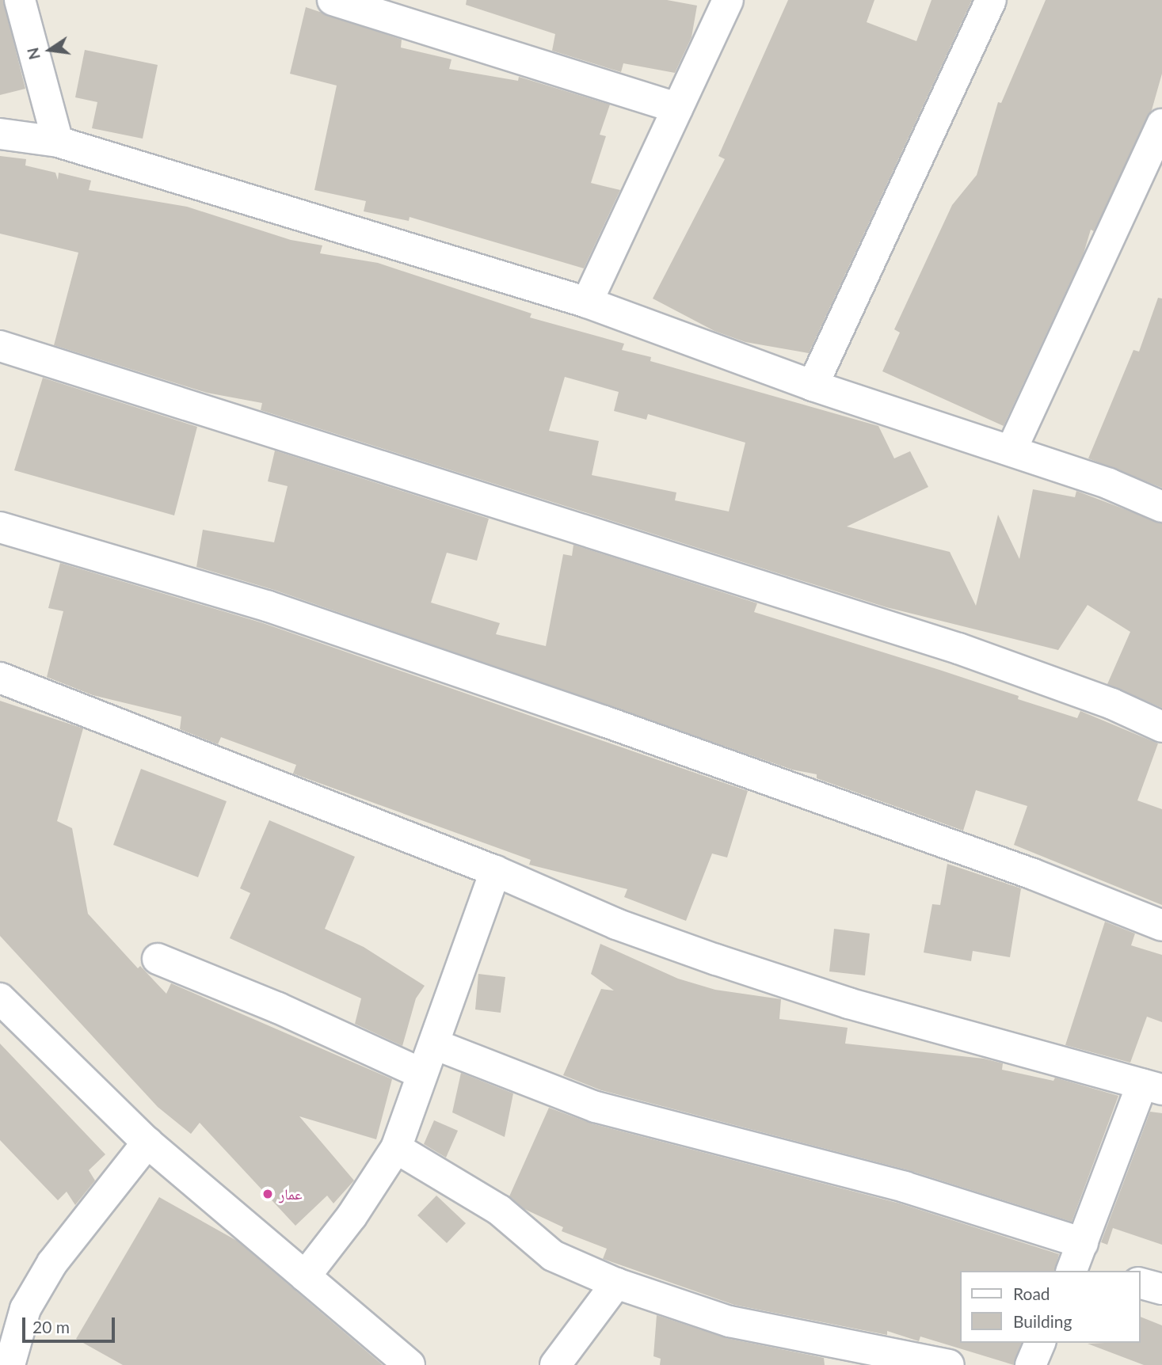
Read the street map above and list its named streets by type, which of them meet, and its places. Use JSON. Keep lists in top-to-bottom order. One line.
{"places":["عمار"],"legend":["Road","Building"],"scale_bar":"20 m","north":"left"}
